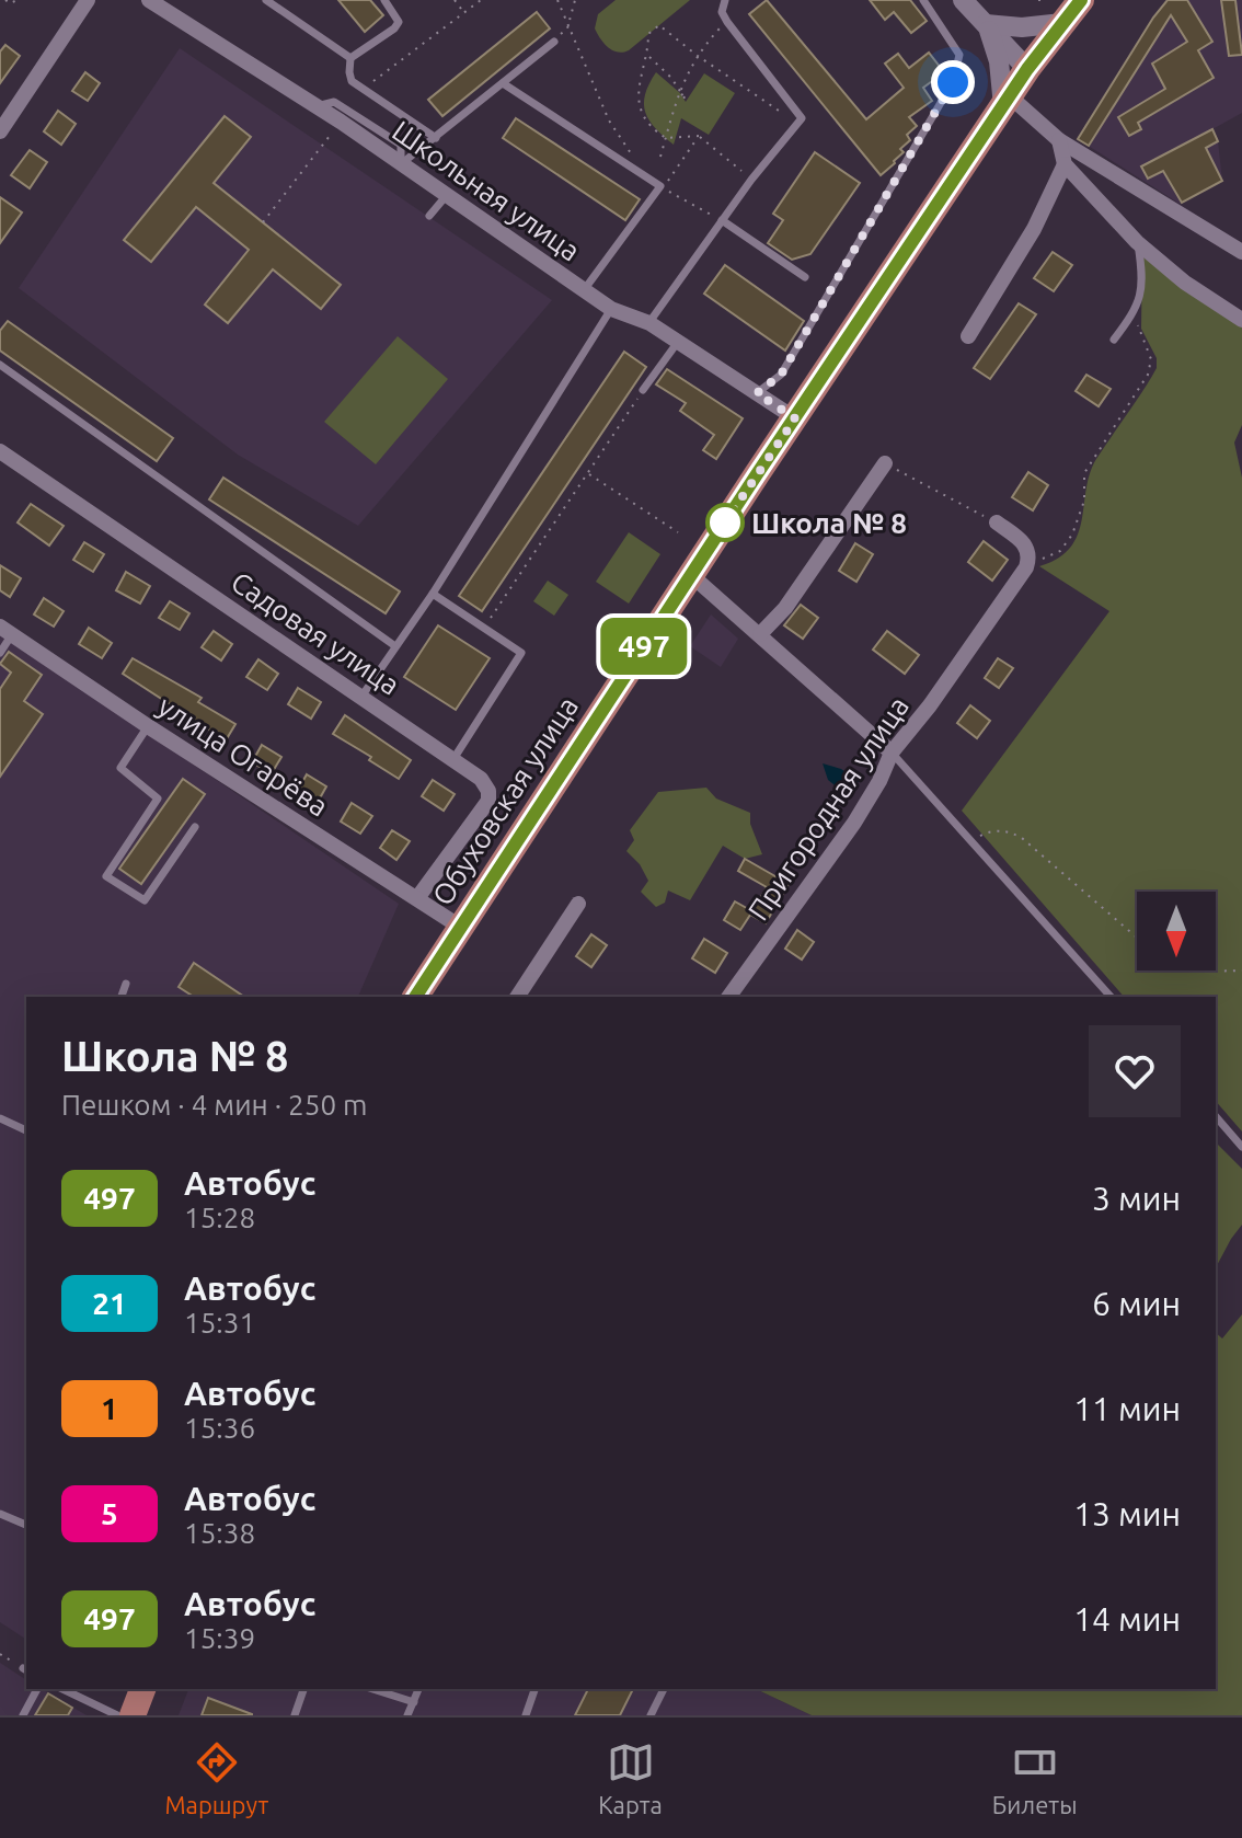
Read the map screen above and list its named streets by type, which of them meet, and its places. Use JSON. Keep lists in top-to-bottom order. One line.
{"streets":{"main road":["Обуховская улица"],"street":["Школьная улица","Садовая улица","улица Огарёва","Пригородная улица"]},"crossings":[["Школьная улица","Обуховская улица"],["Садовая улица","улица Огарёва"],["улица Огарёва","Обуховская улица"]],"places":["Школа № 8"],"lines":["bus line 497"],"north":"bottom","page":{"on_map":"497","heading":["Школа № 8","Пешком · 4 мин · 250 m"],"list":[{"mark":"497","name":"Автобус","note":"15:28","value":"3 мин"},{"mark":"21","name":"Автобус","note":"15:31","value":"6 мин"},{"mark":"1","name":"Автобус","note":"15:36","value":"11 мин"},{"mark":"5","name":"Автобус","note":"15:38","value":"13 мин"},{"mark":"497","name":"Автобус","note":"15:39","value":"14 мин"}],"tabs":["Маршрут","Карта","Билеты"]}}
